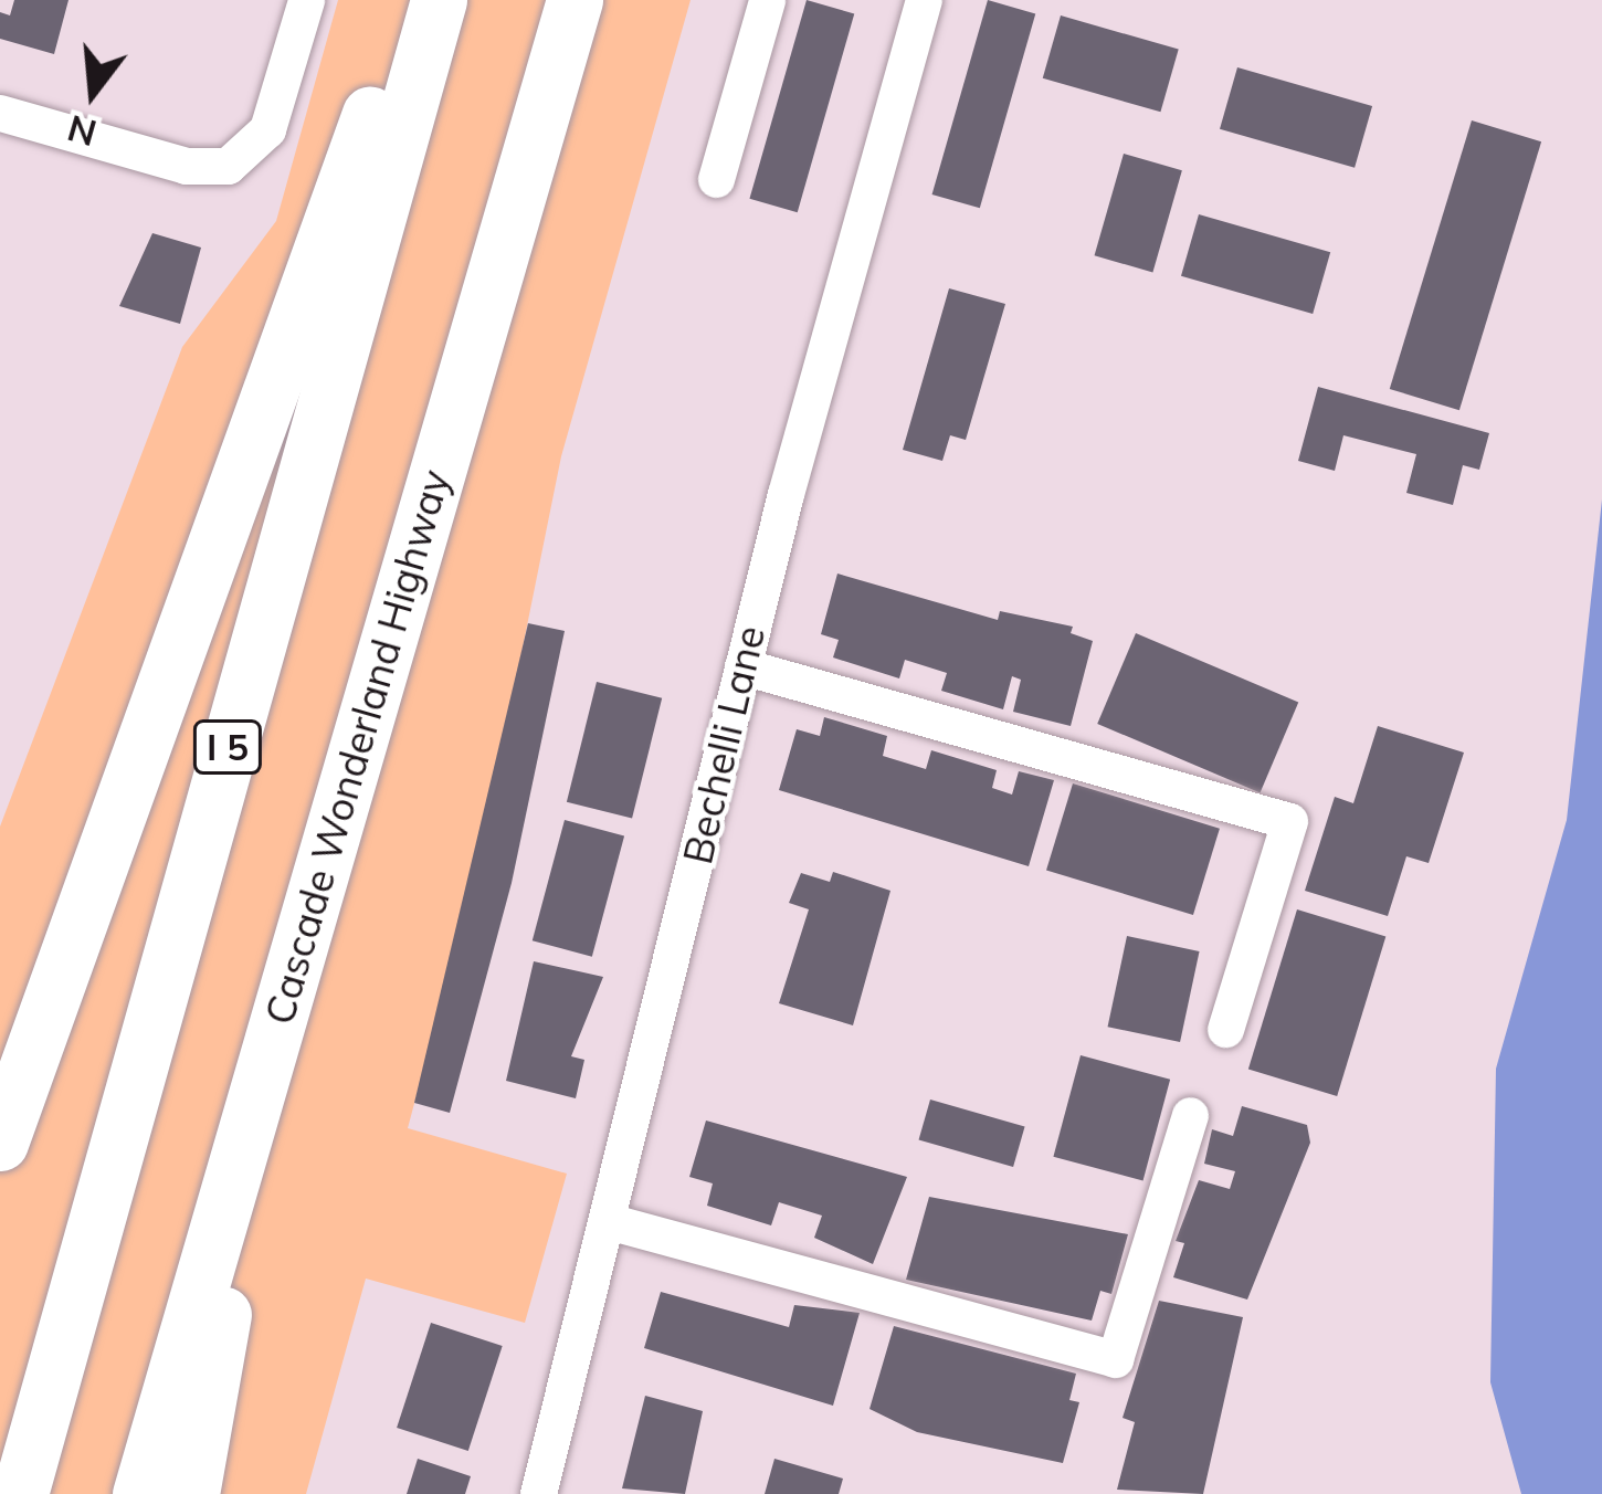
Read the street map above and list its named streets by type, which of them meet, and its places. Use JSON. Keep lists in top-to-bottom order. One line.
{"streets":{"highway":["I 5","Cascade Wonderland Highway"],"street":["Bechelli Lane"]},"north":"bottom"}
